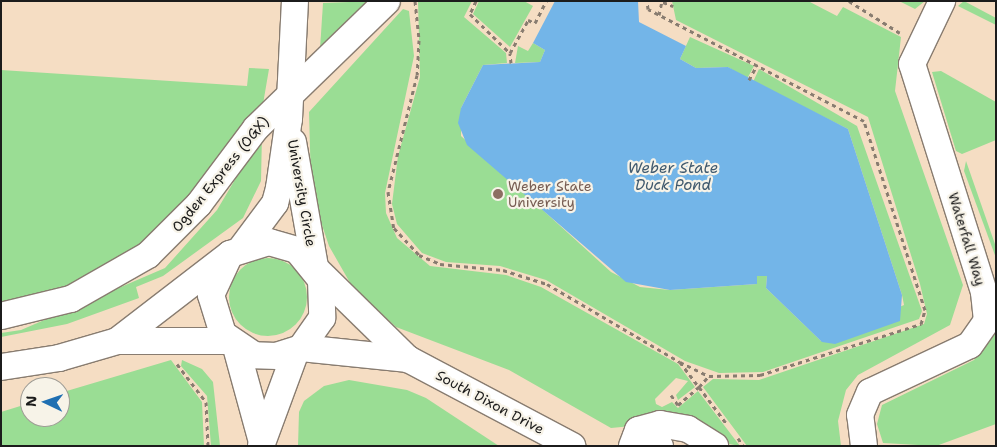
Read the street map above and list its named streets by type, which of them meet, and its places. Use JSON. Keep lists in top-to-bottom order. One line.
{"streets":{"street":["Ogden Express (OGX)","University Circle","Waterfall Way","South Dixon Drive"]},"crossings":[["Ogden Express (OGX)","University Circle"],["University Circle","South Dixon Drive"]],"water":["Weber State Duck Pond"],"places":["Weber State University"],"north":"left"}
